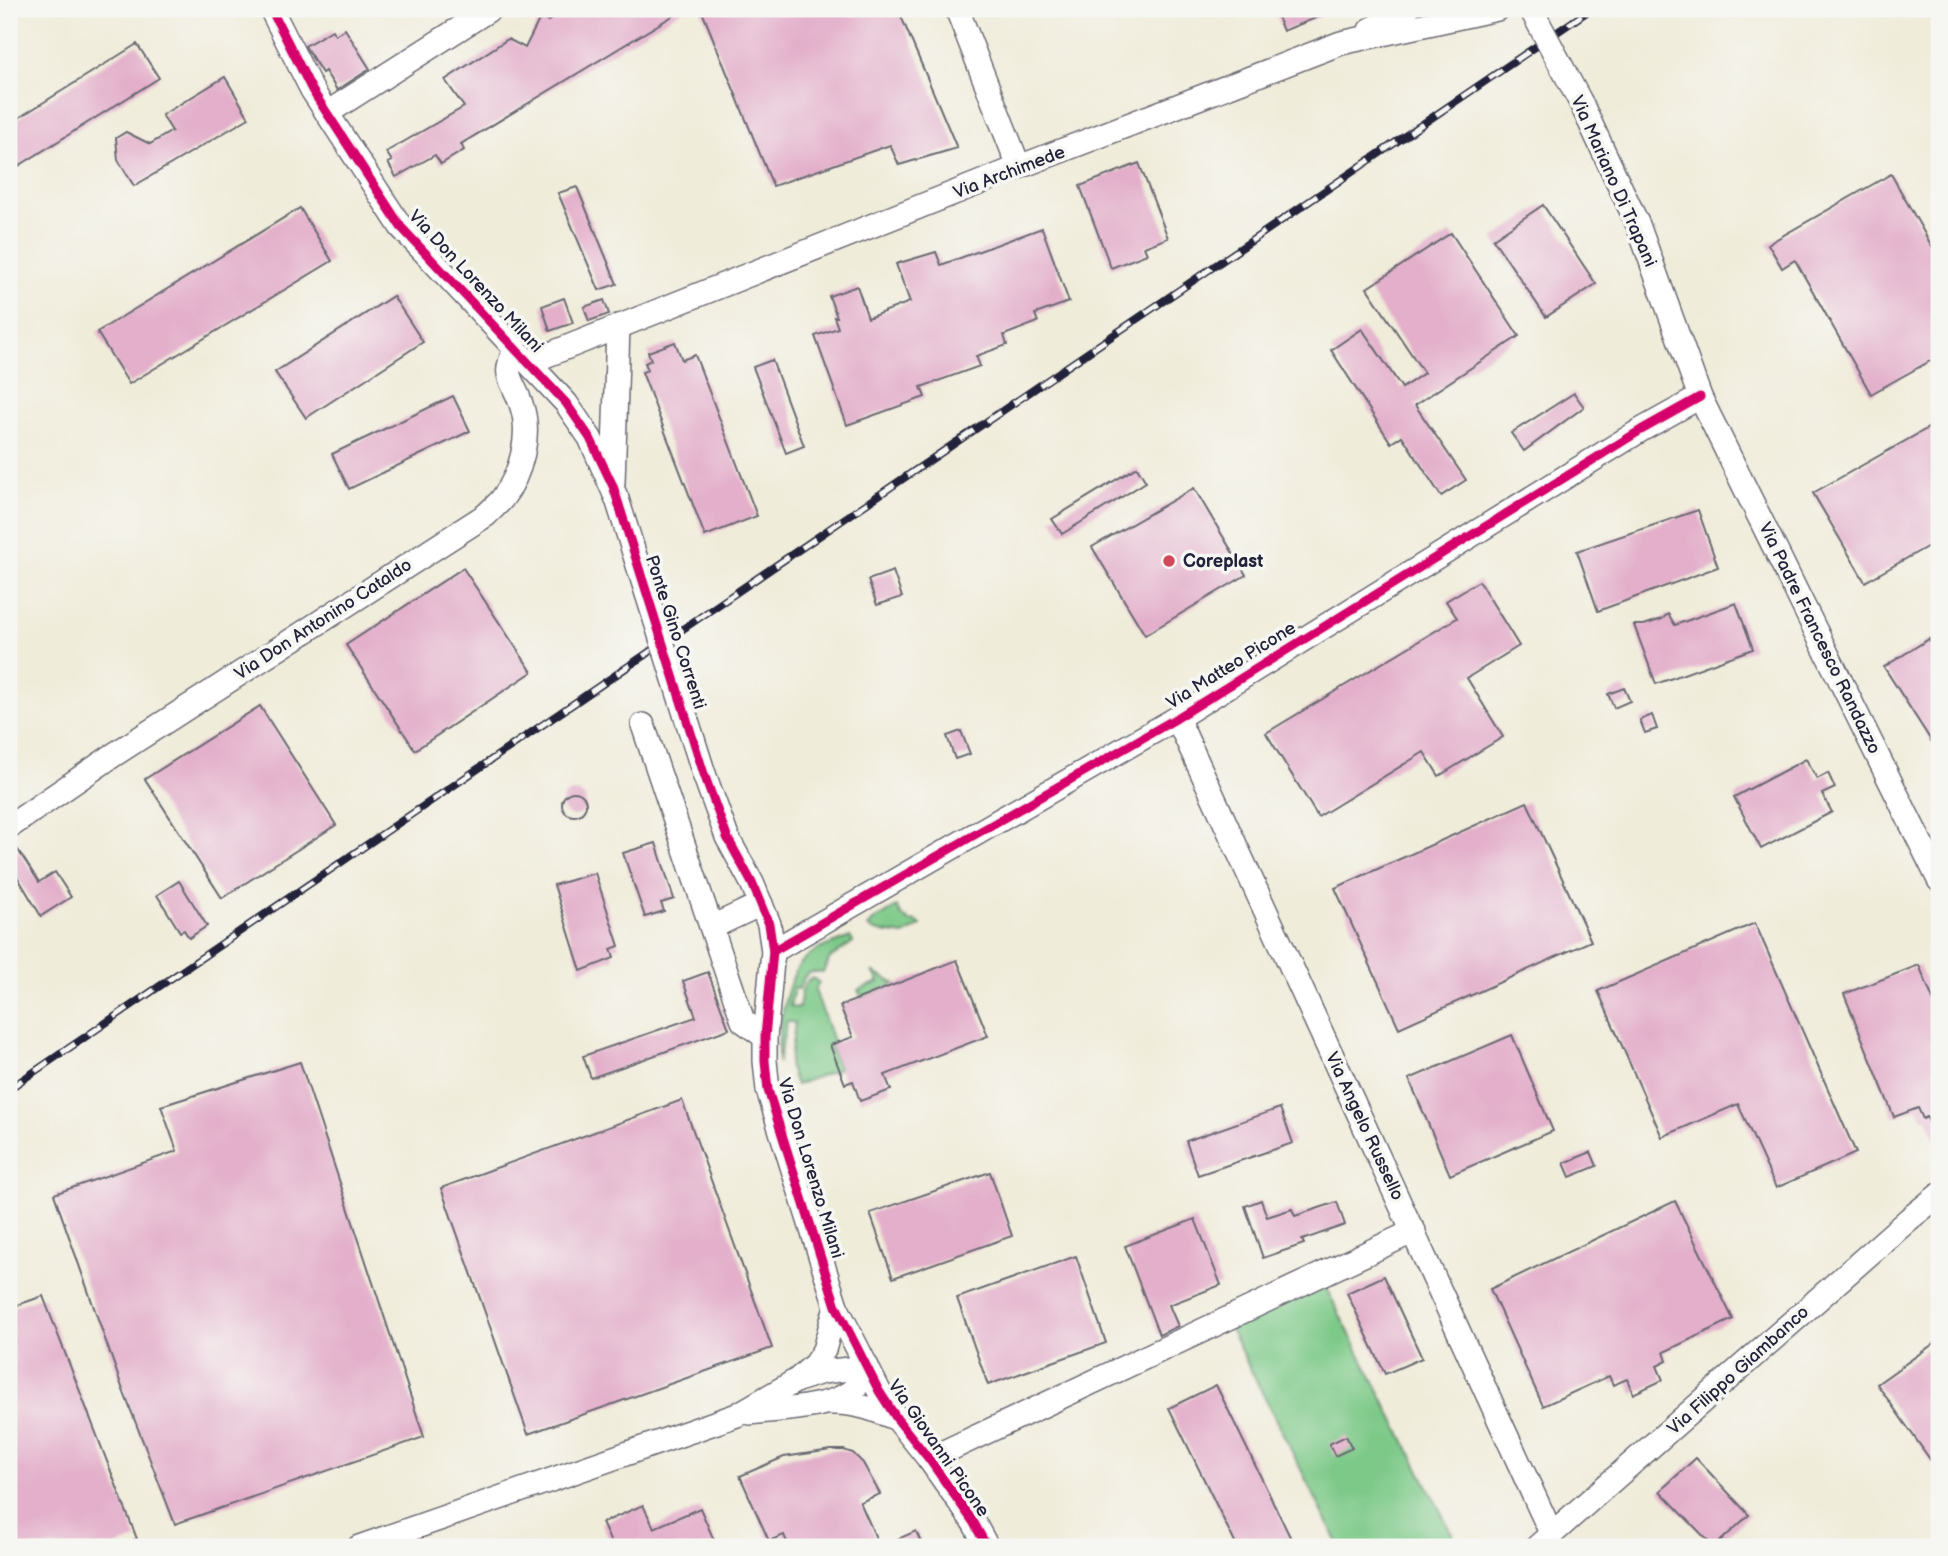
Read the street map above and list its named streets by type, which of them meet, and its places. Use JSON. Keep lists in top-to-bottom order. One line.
{"streets":{"street":["Via Archimede","Via Mariano Di Trapani","Via Don Lorenzo Milani","Via Don Antonino Cataldo","Ponte Gino Correnti","Via Padre Francesco Randazzo","Via Matteo Picone","Via Angelo Russello","Via Filippo Giambanco","Via Giovanni Picone"]},"crossings":[["Via Archimede","Via Don Lorenzo Milani"],["Via Archimede","Via Don Antonino Cataldo"],["Via Mariano Di Trapani","Via Padre Francesco Randazzo"],["Via Mariano Di Trapani","Via Matteo Picone"],["Via Don Lorenzo Milani","Via Don Antonino Cataldo"],["Via Don Lorenzo Milani","Ponte Gino Correnti"],["Via Don Lorenzo Milani","Via Matteo Picone"],["Via Don Lorenzo Milani","Via Giovanni Picone"],["Via Padre Francesco Randazzo","Via Matteo Picone"],["Via Matteo Picone","Via Angelo Russello"],["Via Angelo Russello","Via Filippo Giambanco"]],"places":["Coreplast"]}
